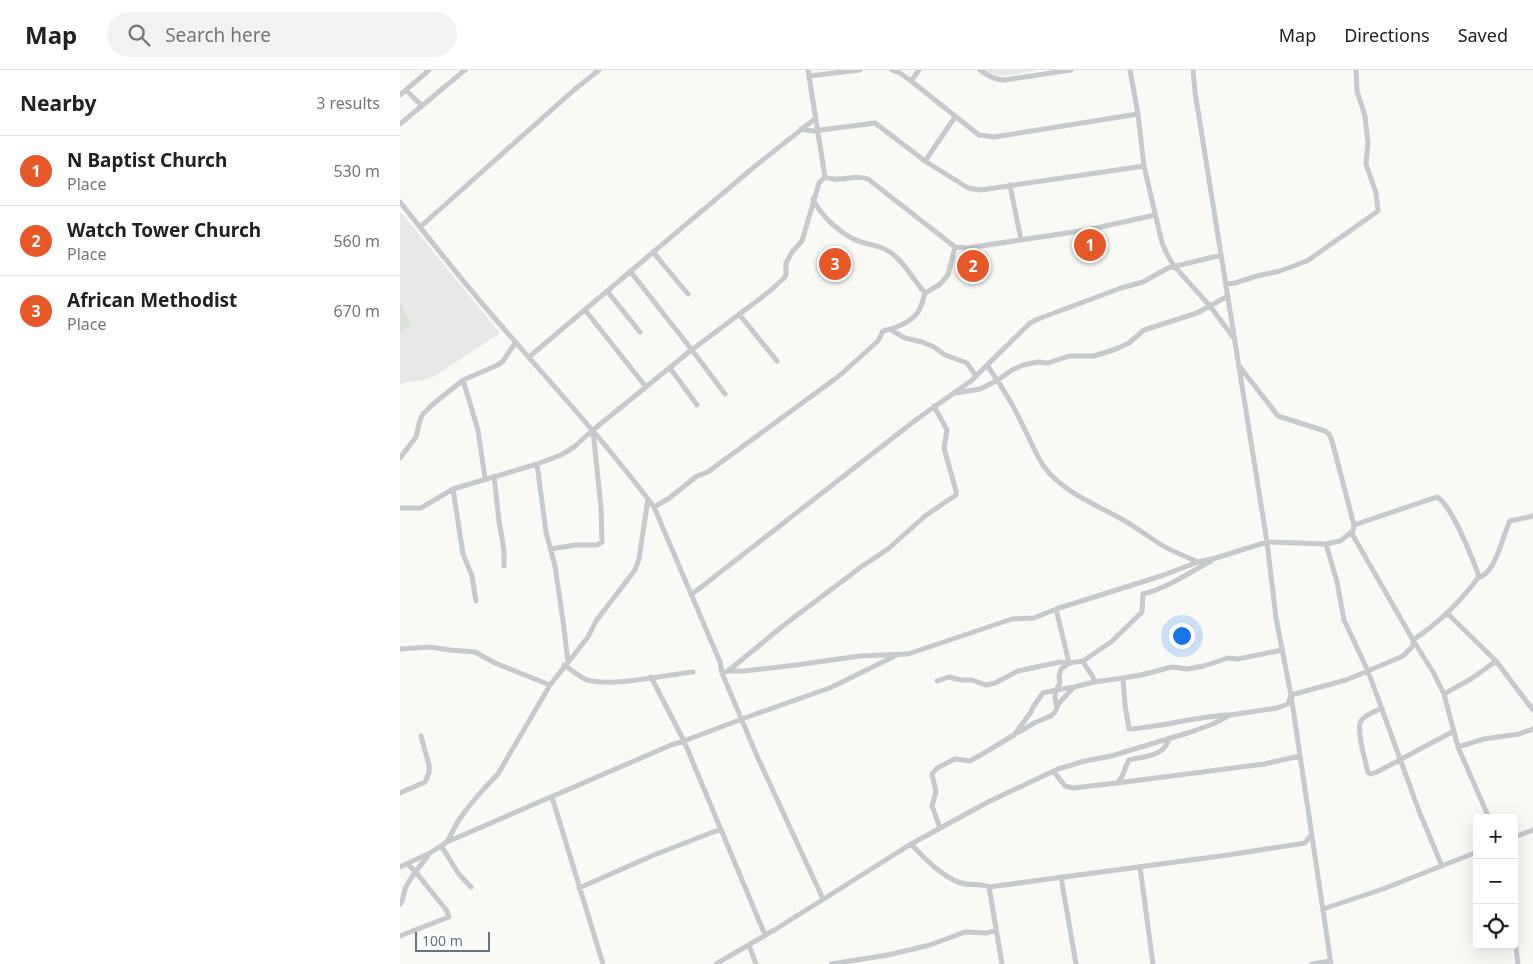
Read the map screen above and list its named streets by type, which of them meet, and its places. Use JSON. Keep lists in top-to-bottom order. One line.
{"scale_bar":"100 m","page":{"header":"Map","search":"Search here","nav":["Map","Directions","Saved"],"heading":["Nearby","3 results"],"list":[{"mark":"1","name":"N Baptist Church","note":"Place","value":"530 m"},{"mark":"2","name":"Watch Tower Church","note":"Place","value":"560 m"},{"mark":"3","name":"African Methodist","note":"Place","value":"670 m"}],"pins":["1","3","2"],"map_buttons":["+","−"],"scale":"100 m"}}
